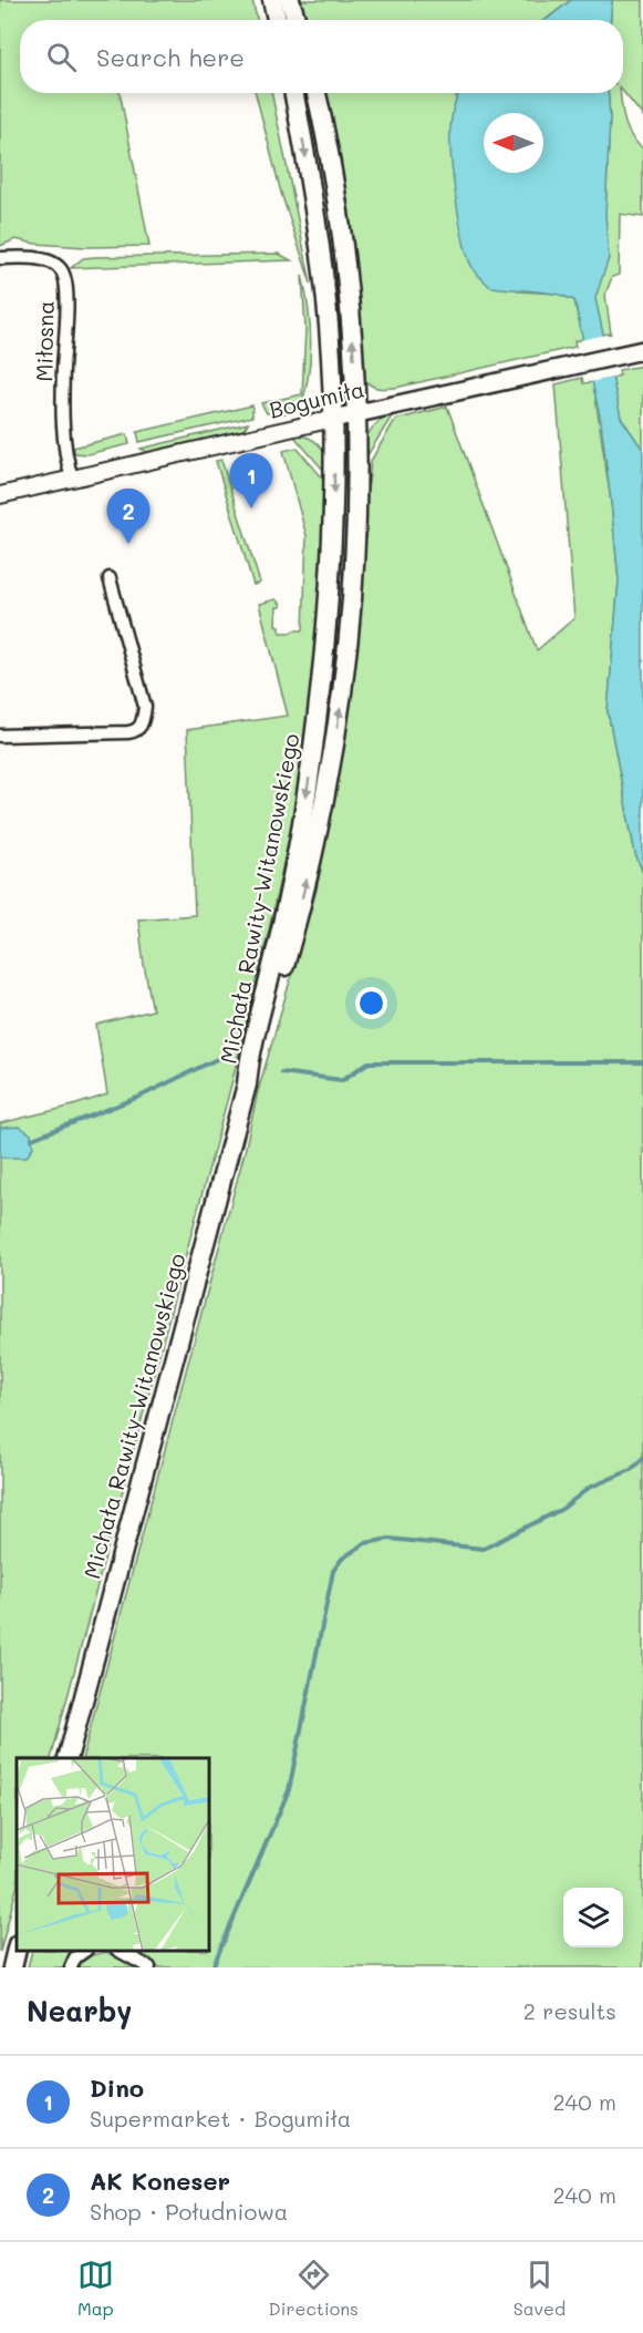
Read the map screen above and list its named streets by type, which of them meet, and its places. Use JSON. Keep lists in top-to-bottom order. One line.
{"streets":{"main road":["Bogumiła","Michała Rawity-Witanowskiego"],"street":["Miłosna"]},"crossings":[["Miłosna","Bogumiła"],["Bogumiła","Michała Rawity-Witanowskiego"]],"north":"left","page":{"search":"Search here","pins":["1","2"],"heading":["Nearby","2 results"],"list":[{"mark":"1","name":"Dino","note":"Supermarket · Bogumiła","value":"240 m"},{"mark":"2","name":"AK Koneser","note":"Shop · Południowa","value":"240 m"}],"nav":["Map","Directions","Saved"]}}
